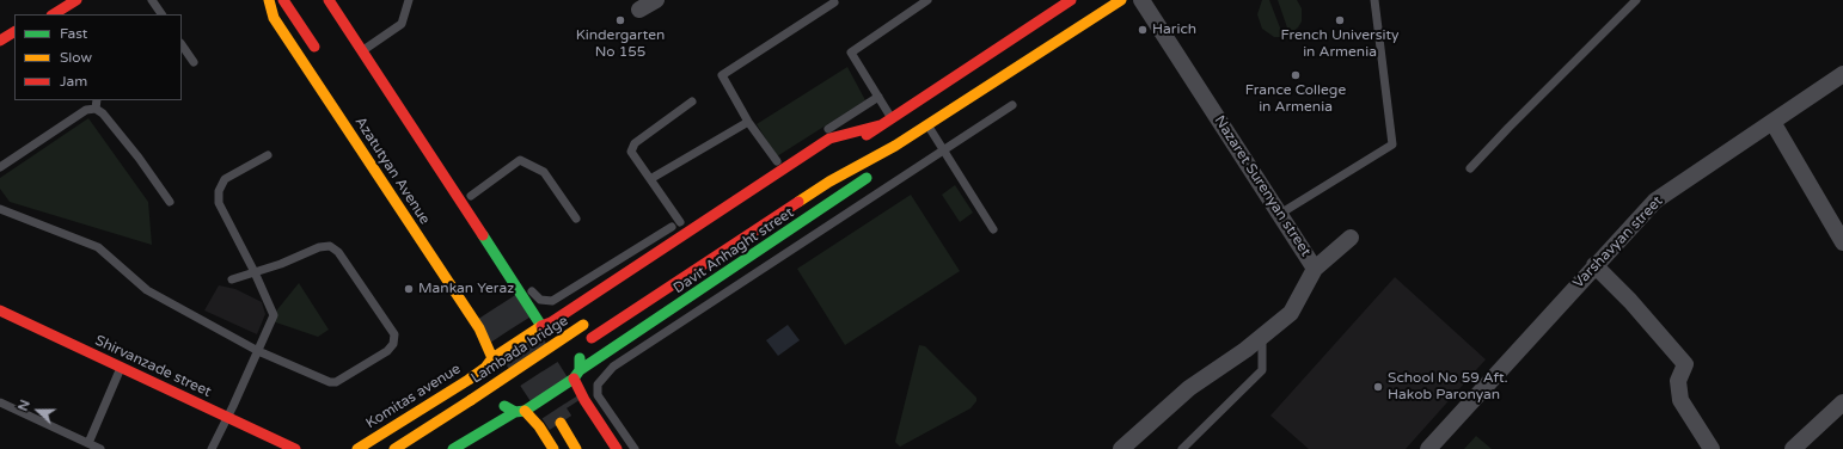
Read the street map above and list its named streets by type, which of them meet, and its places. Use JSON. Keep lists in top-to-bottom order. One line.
{"streets":{"main road":["Azatutyan Avenue","Davit Anhaght street","Lambada bridge","Shirvanzade street","Komitas avenue"],"street":["Nazaret Surenyan street","Varshavyan street"]},"crossings":[["Azatutyan Avenue","Lambada bridge"],["Lambada bridge","Komitas avenue"]],"places":["Kindergarten No 155","French University in Armenia","Harich","France College in Armenia","Mankan Yeraz","School No 59 Aft. Hakob Paronyan"],"legend":["Fast","Slow","Jam"],"north":"left"}
